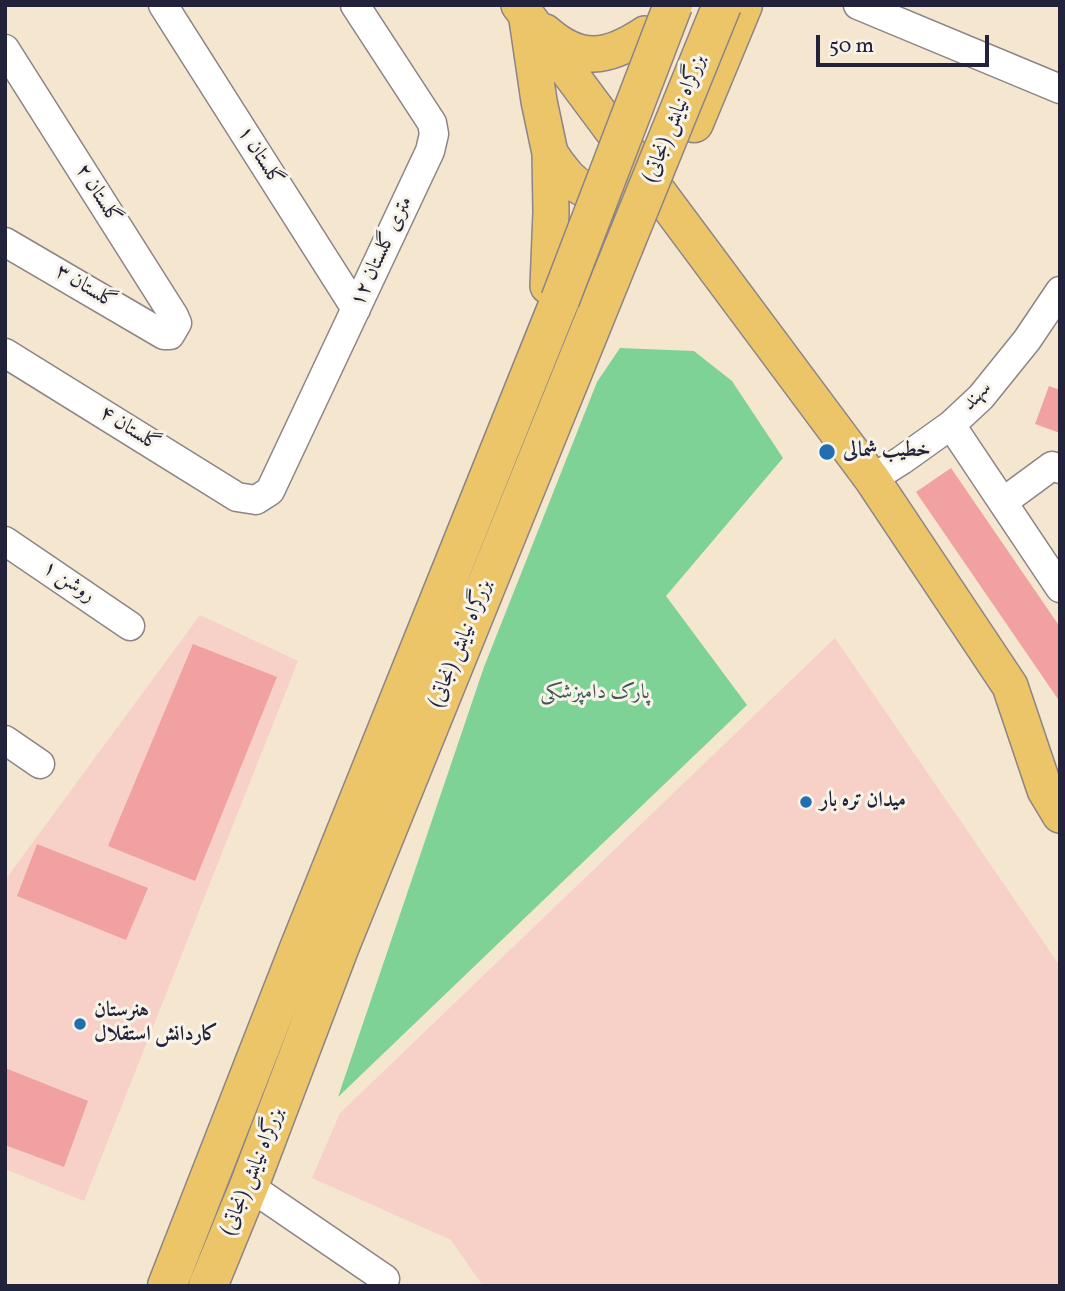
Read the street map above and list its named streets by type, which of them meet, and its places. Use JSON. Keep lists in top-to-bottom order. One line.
{"streets":{"highway":["بزرگراه نیایش (نجاتی)"],"street":["گلستان ۱","گلستان ۲","۱۲ متری گلستان","گلستان ۳","سهند","گلستان ۴","روشن ۱"]},"crossings":[["گلستان ۱","۱۲ متری گلستان"],["گلستان ۲","گلستان ۳"],["۱۲ متری گلستان","گلستان ۴"]],"parks":["پارک دامپزشکی"],"places":["خطیب شمالی","میدان تره بار","هنرستان کاردانش استقلال"],"scale_bar":"50 m"}
